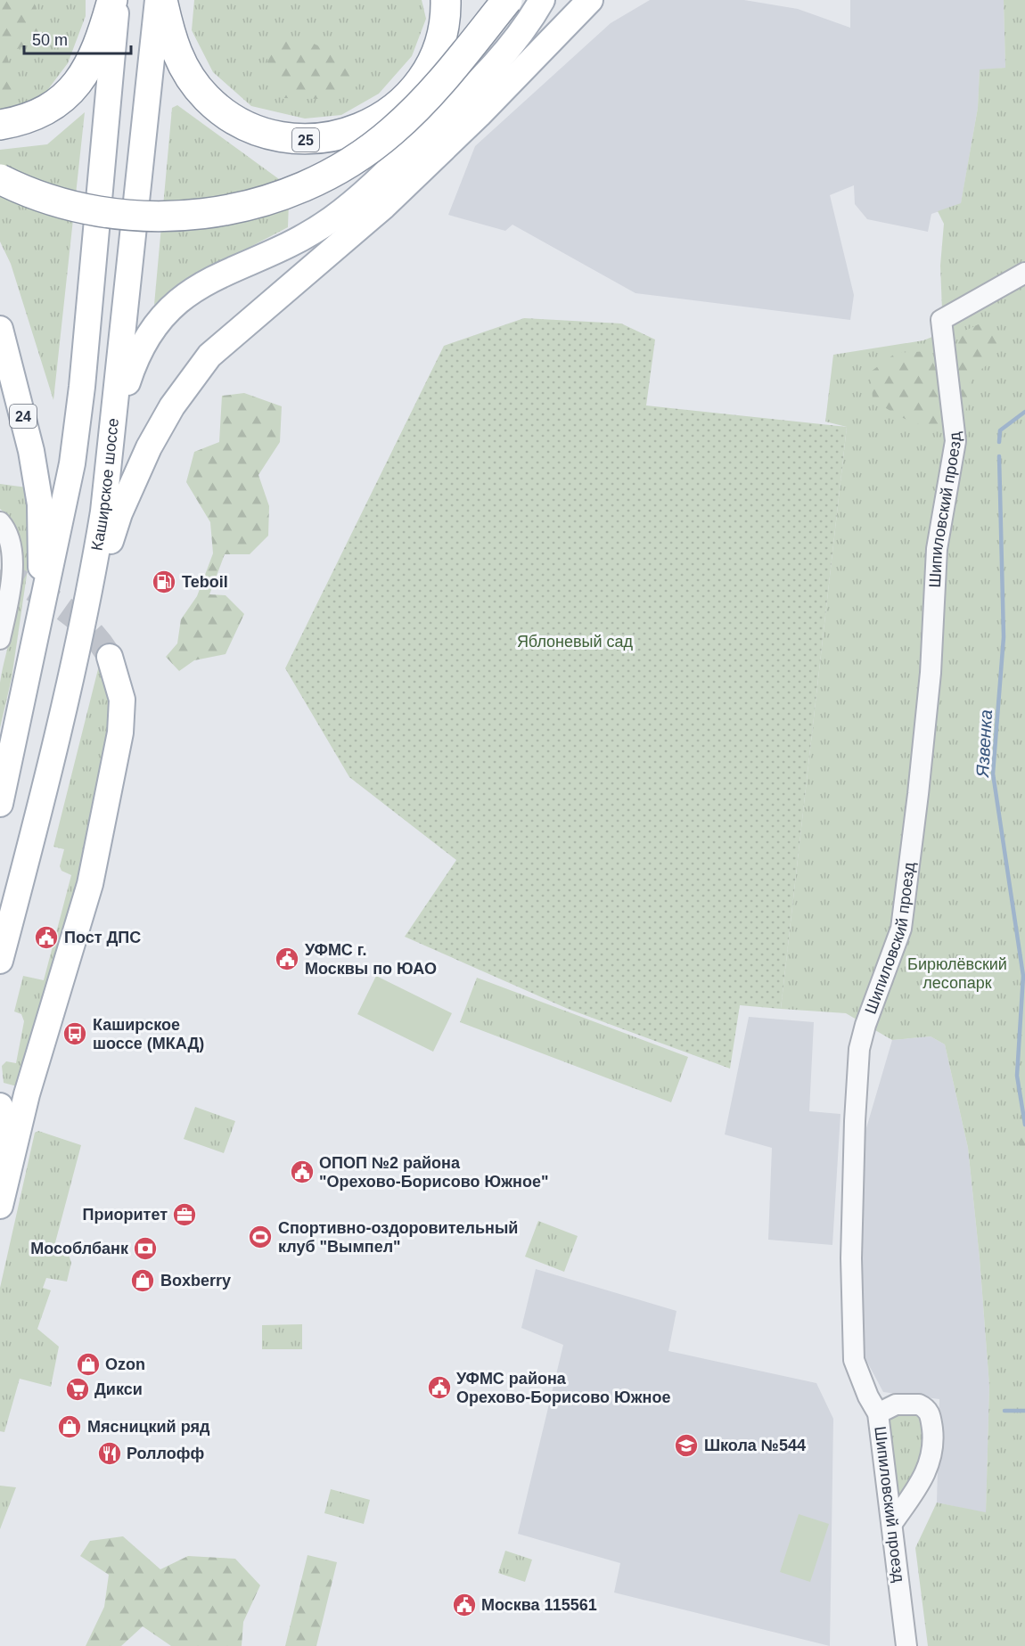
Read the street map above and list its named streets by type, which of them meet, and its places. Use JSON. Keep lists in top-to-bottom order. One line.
{"streets":{"highway":["25"],"main road":["24","Каширское шоссе"],"street":["Шипиловский проезд"]},"water":["Язвенка"],"parks":["Яблоневый сад","Бирюлёвский лесопарк"],"places":{"fuel station":["Teboil"],"public building":["Пост ДПС","УФМС г. Москвы по ЮАО","ОПОП №2 района \"Орехово-Борисово Южное\"","УФМС района Орехово-Борисово Южное","Москва 115561"],"bus stop":["Каширское шоссе (МКАД)"],"office":["Приоритет"],"sports":["Спортивно-оздоровительный клуб \"Вымпел\""],"bank":["Мособлбанк"],"shop":["Boxberry","Ozon","Мясницкий ряд"],"supermarket":["Дикси"],"school or university":["Школа №544"],"restaurant":["Роллофф"]},"scale_bar":"50 m"}
